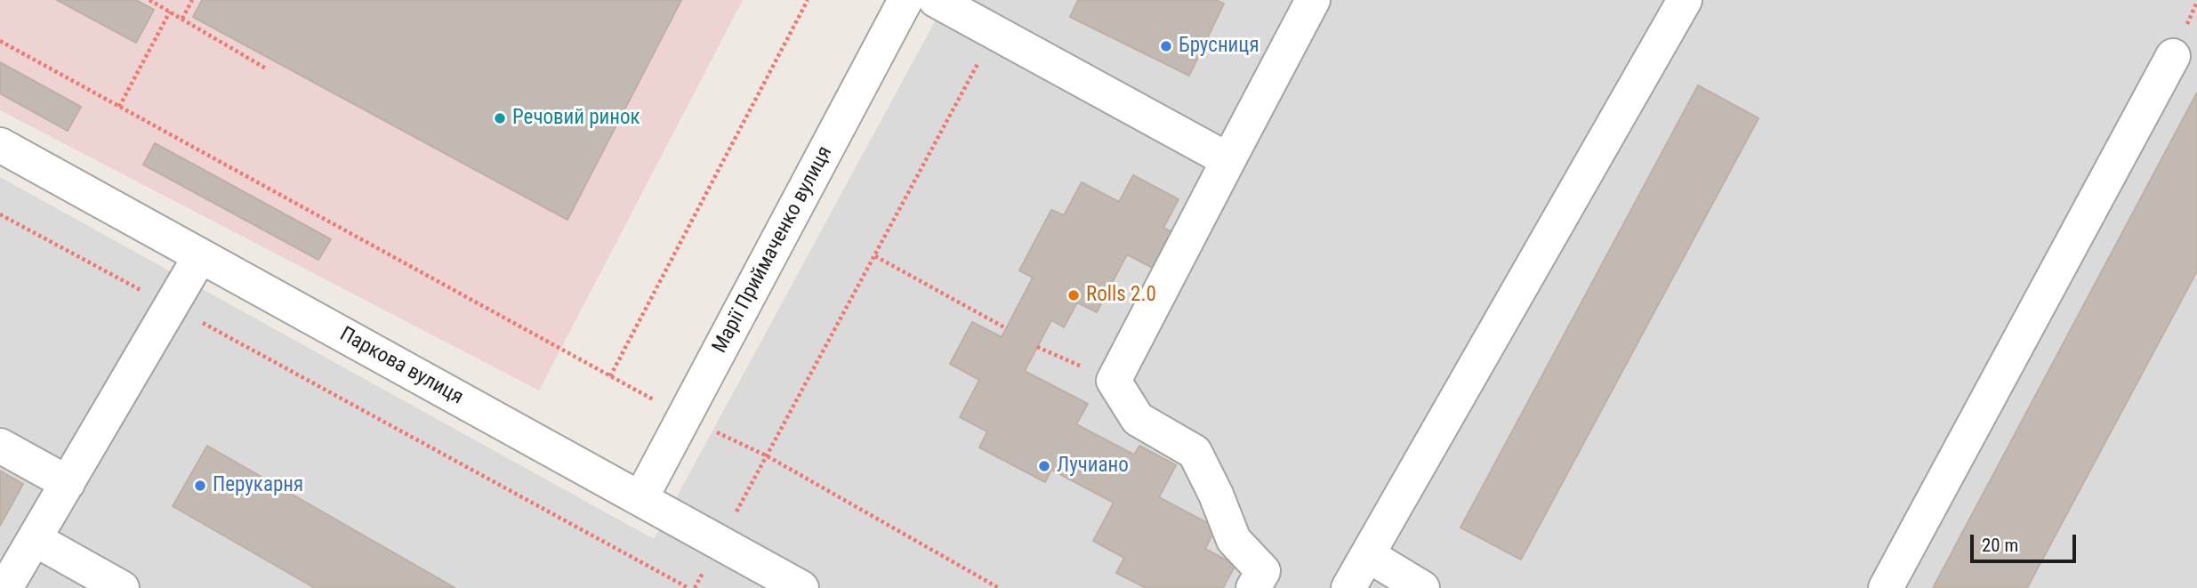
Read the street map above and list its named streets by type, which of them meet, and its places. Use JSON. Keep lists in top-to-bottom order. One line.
{"streets":{"street":["Марії Приймаченко вулиця","Паркова вулиця"]},"crossings":[["Марії Приймаченко вулиця","Паркова вулиця"]],"places":["Брусниця","Речовий ринок","Rolls 2.0","Лучиано","Перукарня"],"scale_bar":"20 m"}
